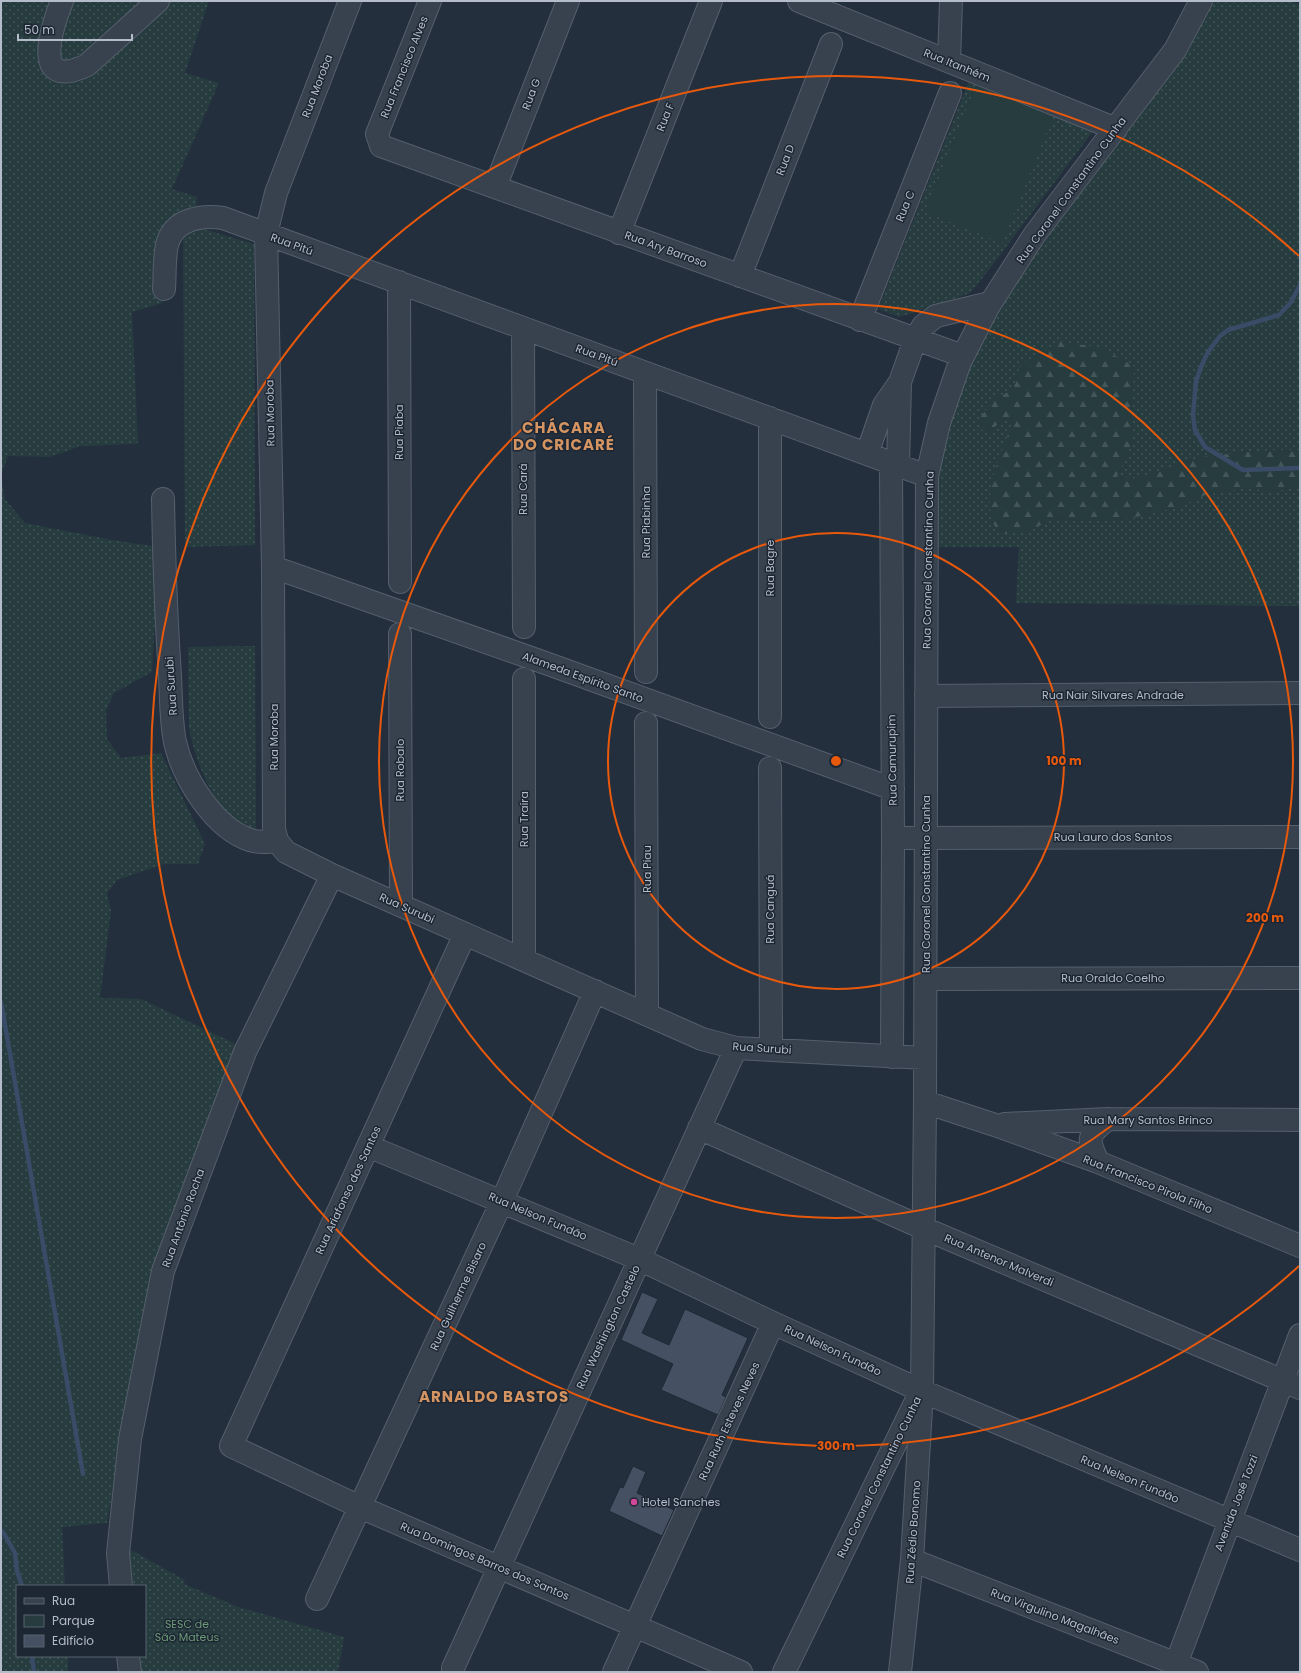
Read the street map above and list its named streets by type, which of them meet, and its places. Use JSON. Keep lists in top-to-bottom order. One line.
{"streets":{"street":["Rua Itanhém","Rua Francisco Alves","Rua Moroba","Rua G","Rua F","Rua D","Rua Coronel Constantino Cunha","Rua C","Rua Pitú","Rua Ary Barroso","Rua Piaba","Rua Cará","Rua Piabinha","Rua Bagre","Alameda Espírito Santo","Rua Surubi","Rua Nair Silvares Andrade","Rua Camurupim","Rua Robalo","Rua Traíra","Rua Lauro dos Santos","Rua Piau","Rua Canguá","Rua Oraldo Coelho","Rua Mary Santos Brinco","Rua Francisco Pirola Filho","Rua Ariafonso dos Santos","Rua Nelson Fundão","Rua Antônio Rocha","Rua Antenor Malverdi","Rua Guilherme Bisaro","Rua Washington Castelo","Rua Ruth Esteves Neves","Avenida José Tozzi","Rua Zédio Bonomo","Rua Domingos Barros dos Santos","Rua Virgulino Magalhães"]},"crossings":[["Rua Itanhém","Rua Coronel Constantino Cunha"],["Rua Francisco Alves","Rua Ary Barroso"],["Rua Moroba","Rua Pitú"],["Rua Moroba","Alameda Espírito Santo"],["Rua Moroba","Rua Surubi"],["Rua G","Rua Ary Barroso"],["Rua F","Rua Ary Barroso"],["Rua D","Rua Ary Barroso"],["Rua Coronel Constantino Cunha","Rua Pitú"],["Rua Coronel Constantino Cunha","Rua Ary Barroso"],["Rua Coronel Constantino Cunha","Rua Surubi"],["Rua Coronel Constantino Cunha","Rua Nair Silvares Andrade"],["Rua Coronel Constantino Cunha","Rua Lauro dos Santos"],["Rua Coronel Constantino Cunha","Rua Oraldo Coelho"],["Rua Coronel Constantino Cunha","Rua Nelson Fundão"],["Rua Coronel Constantino Cunha","Rua Antenor Malverdi"],["Rua Coronel Constantino Cunha","Rua Zédio Bonomo"],["Rua C","Rua Ary Barroso"],["Rua Pitú","Rua Piaba"],["Rua Pitú","Rua Cará"],["Rua Pitú","Rua Piabinha"],["Rua Pitú","Rua Bagre"],["Rua Pitú","Rua Camurupim"],["Alameda Espírito Santo","Rua Camurupim"],["Rua Surubi","Rua Camurupim"],["Rua Surubi","Rua Robalo"],["Rua Surubi","Rua Traíra"],["Rua Surubi","Rua Piau"],["Rua Surubi","Rua Canguá"],["Rua Surubi","Rua Ariafonso dos Santos"],["Rua Surubi","Rua Antônio Rocha"],["Rua Surubi","Rua Guilherme Bisaro"],["Rua Surubi","Rua Washington Castelo"],["Rua Camurupim","Rua Lauro dos Santos"],["Rua Mary Santos Brinco","Rua Francisco Pirola Filho"],["Rua Ariafonso dos Santos","Rua Nelson Fundão"],["Rua Ariafonso dos Santos","Rua Domingos Barros dos Santos"],["Rua Nelson Fundão","Rua Guilherme Bisaro"],["Rua Nelson Fundão","Rua Washington Castelo"],["Rua Nelson Fundão","Rua Ruth Esteves Neves"],["Rua Nelson Fundão","Avenida José Tozzi"],["Rua Nelson Fundão","Rua Zédio Bonomo"],["Rua Antenor Malverdi","Rua Washington Castelo"],["Rua Antenor Malverdi","Avenida José Tozzi"],["Rua Guilherme Bisaro","Rua Domingos Barros dos Santos"],["Rua Washington Castelo","Rua Domingos Barros dos Santos"],["Rua Ruth Esteves Neves","Rua Domingos Barros dos Santos"],["Avenida José Tozzi","Rua Virgulino Magalhães"],["Rua Zédio Bonomo","Rua Virgulino Magalhães"]],"districts":["CHÁCARA DO CRICARÉ","ARNALDO BASTOS"],"parks":["SESC de São Mateus"],"places":["Hotel Sanches"],"legend":["Rua","Parque","Edifício"],"scale_bar":"50 m","rings":["100 m","200 m","300 m"]}
